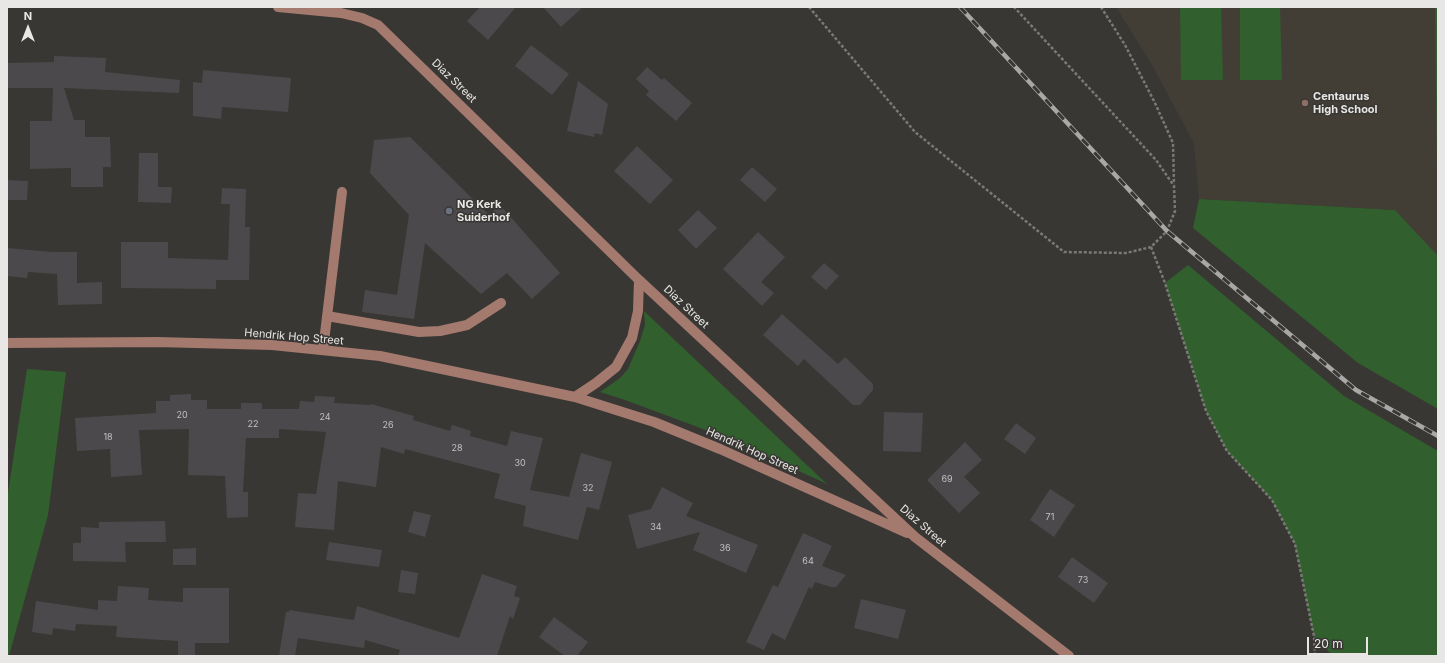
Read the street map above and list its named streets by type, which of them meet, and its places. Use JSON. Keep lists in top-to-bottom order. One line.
{"streets":{"street":["Diaz Street","Hendrik Hop Street"]},"crossings":[["Diaz Street","Hendrik Hop Street"]],"places":["Centaurus High School","NG Kerk Suiderhof"],"house_numbers":["20","24","22","26","18","28","30","69","32","71","34","36","64","73"],"scale_bar":"20 m","north":"top"}
